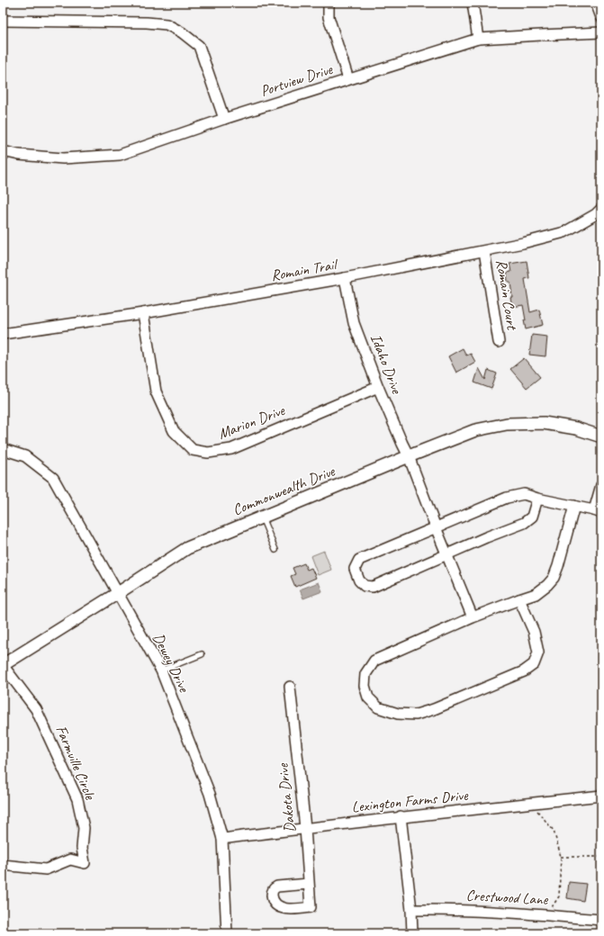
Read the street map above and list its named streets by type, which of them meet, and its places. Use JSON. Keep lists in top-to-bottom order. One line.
{"streets":{"street":["Portview Drive","Romain Trail","Romain Court","Idaho Drive","Marion Drive","Commonwealth Drive","Dewey Drive","Farmville Circle","Dakota Drive","Lexington Farms Drive","Crestwood Lane"]},"crossings":[["Romain Trail","Romain Court"],["Romain Trail","Idaho Drive"],["Romain Trail","Marion Drive"],["Idaho Drive","Marion Drive"],["Idaho Drive","Commonwealth Drive"],["Commonwealth Drive","Dewey Drive"],["Commonwealth Drive","Farmville Circle"],["Dewey Drive","Lexington Farms Drive"],["Dakota Drive","Lexington Farms Drive"]]}
